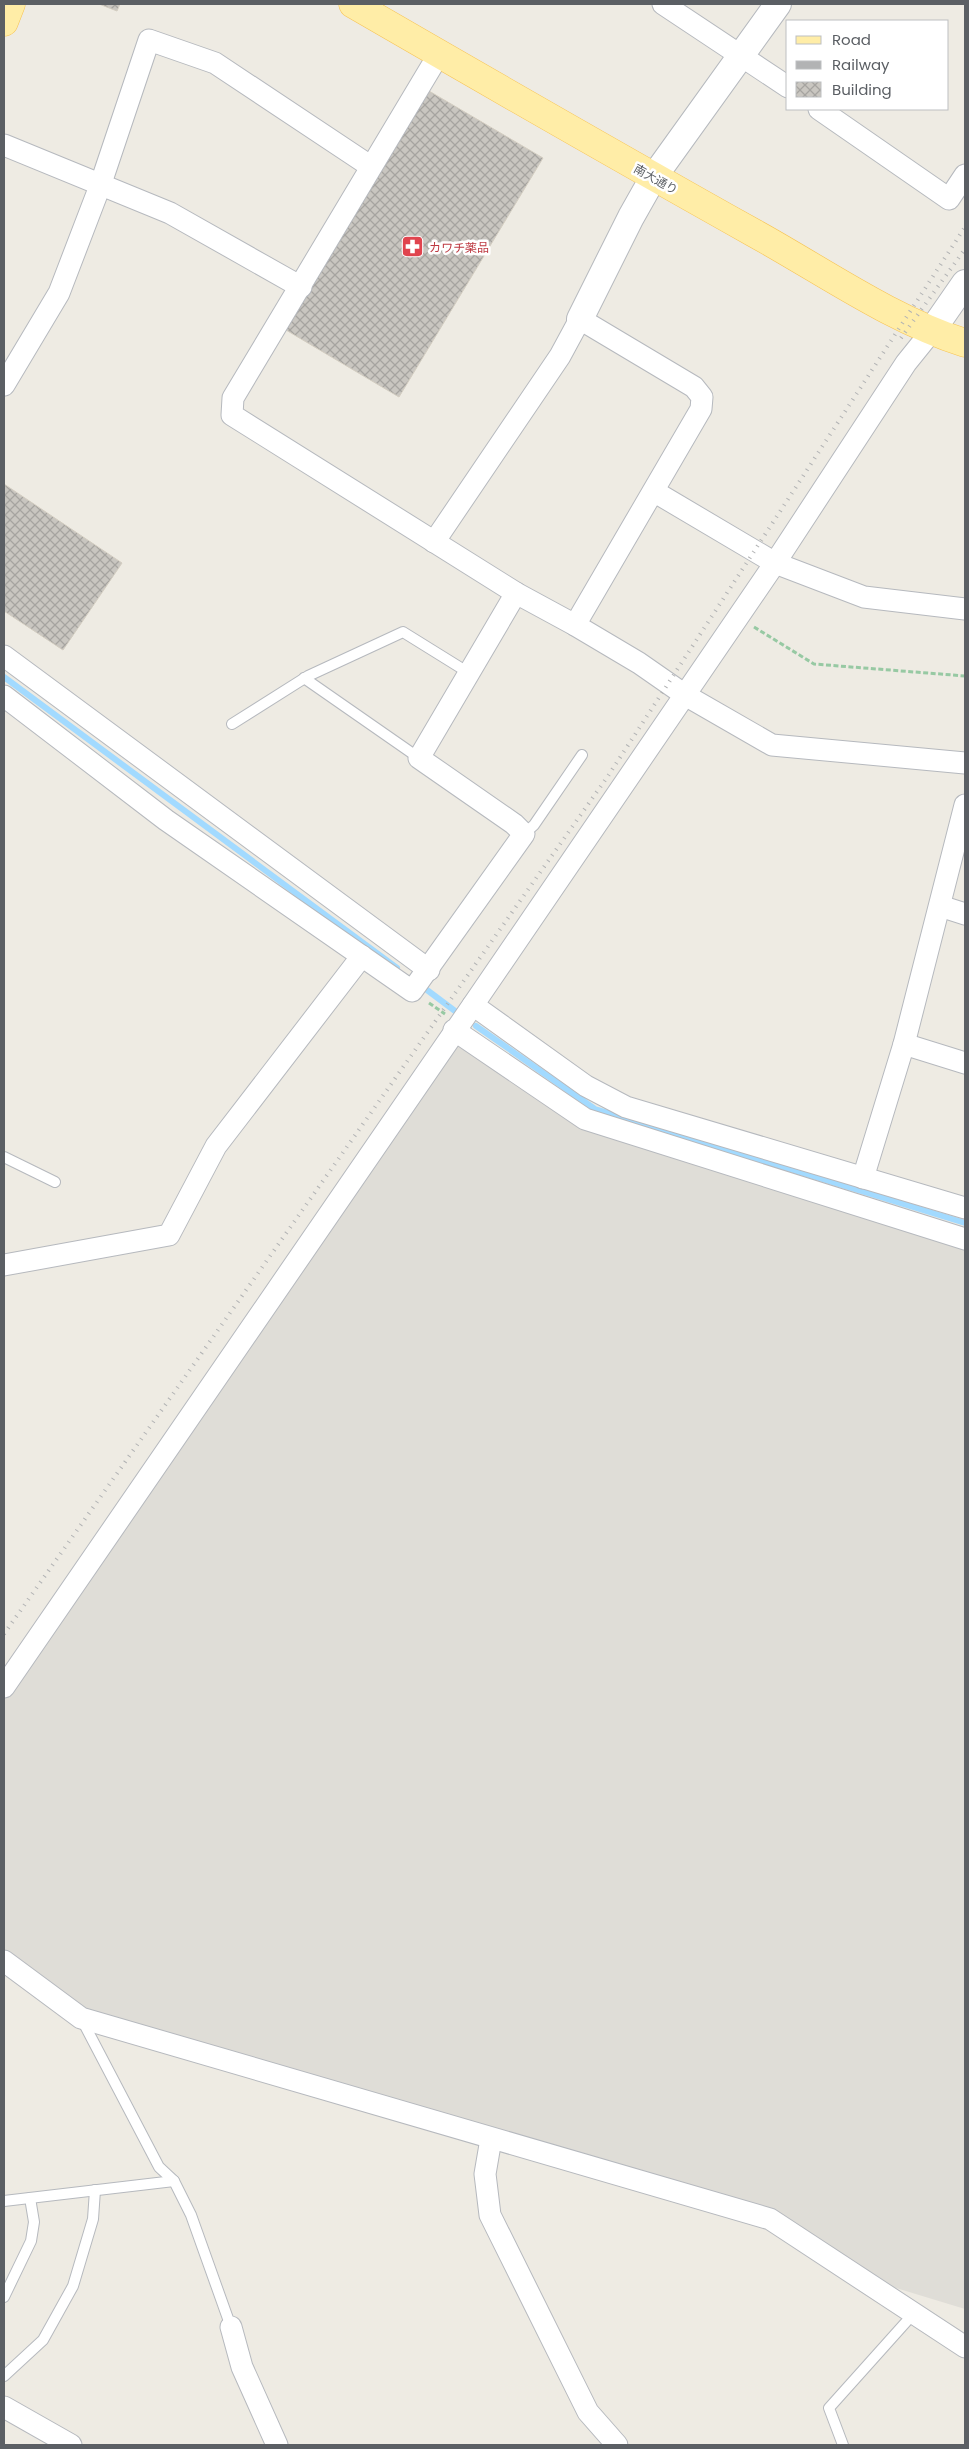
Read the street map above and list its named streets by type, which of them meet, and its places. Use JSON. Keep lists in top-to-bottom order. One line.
{"streets":{"main road":["南大通り"]},"places":{"pharmacy":["カワチ薬品"]},"legend":["Road","Railway","Building"]}
